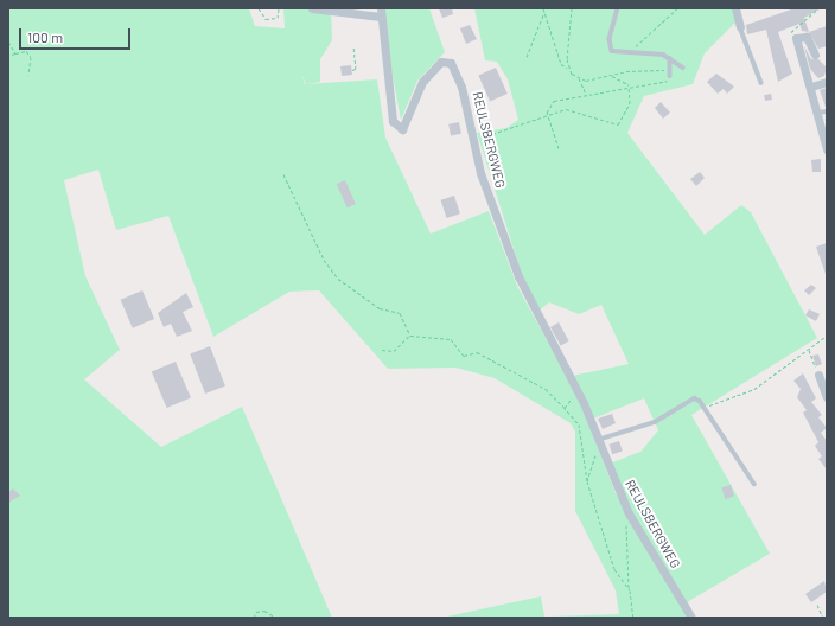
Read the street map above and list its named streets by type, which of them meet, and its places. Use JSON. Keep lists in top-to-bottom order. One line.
{"streets":{"street":["REULSBERGWEG"]},"scale_bar":"100 m"}
